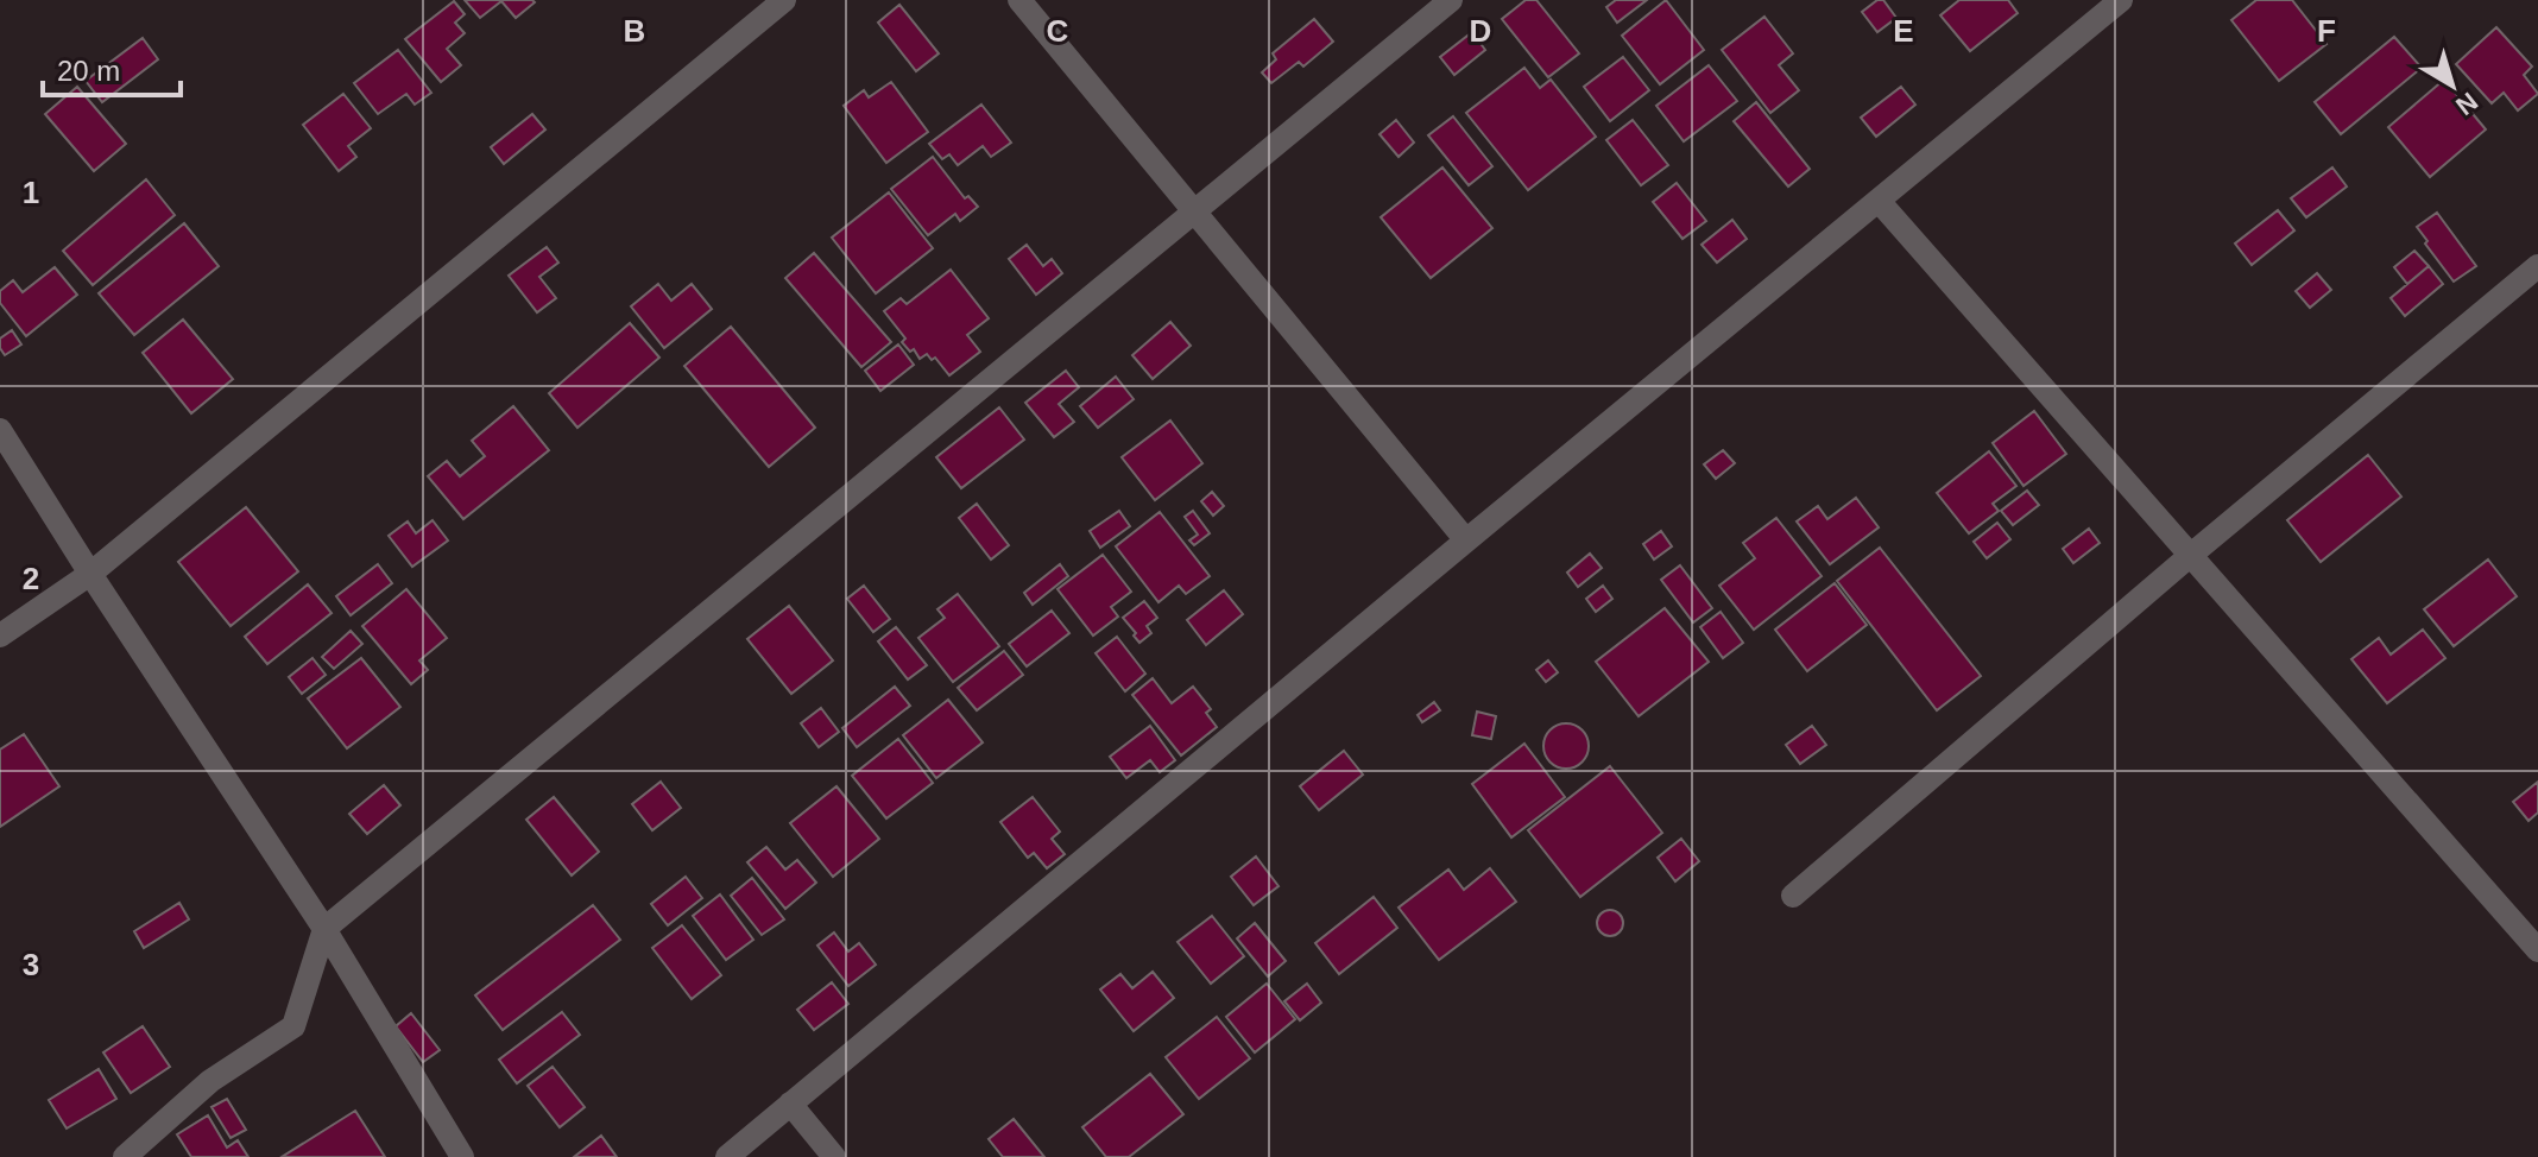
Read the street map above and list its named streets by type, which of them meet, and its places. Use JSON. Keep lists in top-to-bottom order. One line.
{"scale_bar":"20 m","north":"bottom right","grid":{"columns":["B","C","D","E","F"],"rows":["1","2","3"]}}
